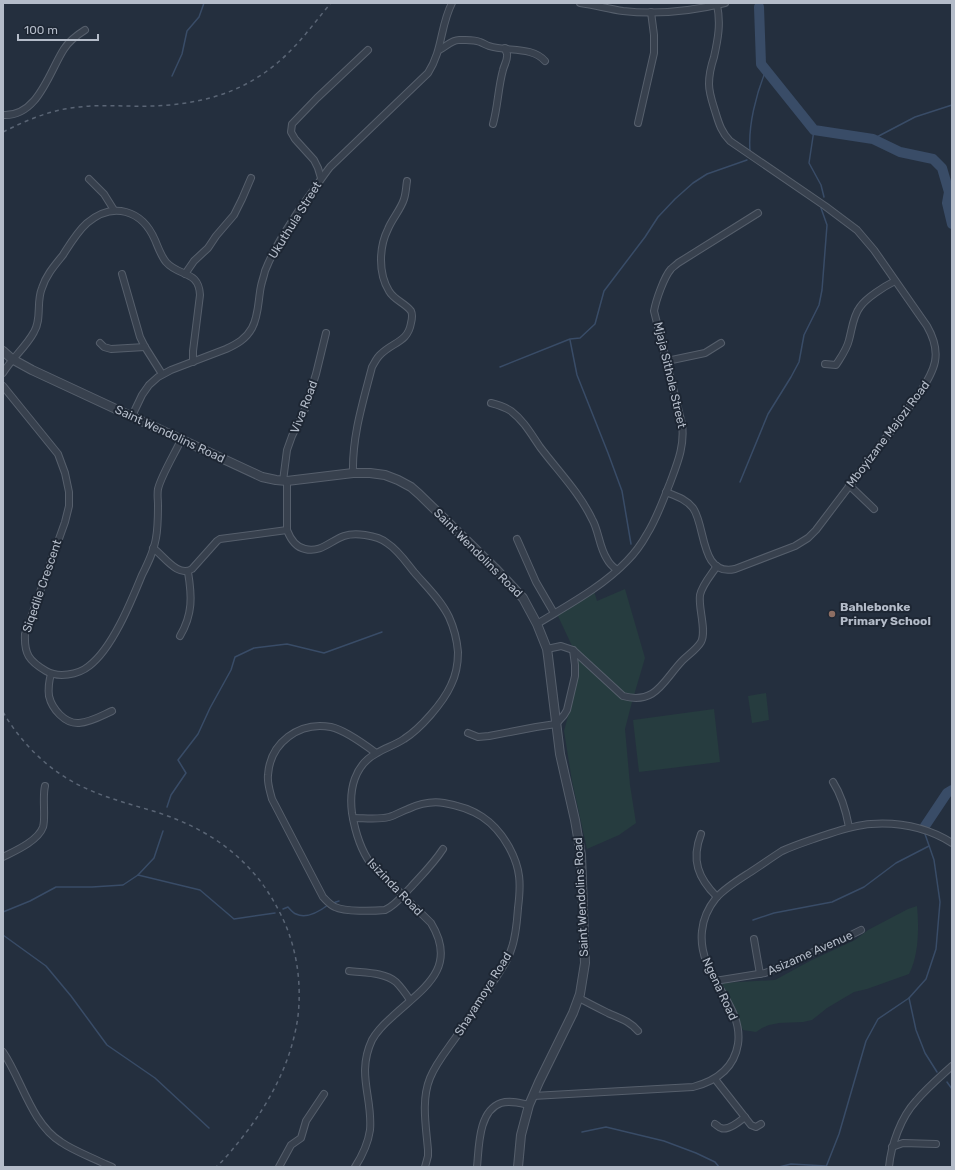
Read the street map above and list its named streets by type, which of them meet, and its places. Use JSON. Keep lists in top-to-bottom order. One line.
{"streets":{"street":["Ukuthula Street","Mjaja Sithole Street","Viva Road","Saint Wendolins Road","Mboyizane Majozi Road","Siqedile Crescent","Isizinda Road","Asizame Avenue","Ngena Road","Shayamoya Road"]},"crossings":[["Ukuthula Street","Saint Wendolins Road"],["Mjaja Sithole Street","Saint Wendolins Road"],["Viva Road","Saint Wendolins Road"],["Saint Wendolins Road","Ngena Road"],["Isizinda Road","Shayamoya Road"],["Asizame Avenue","Ngena Road"]],"places":["Bahlebonke Primary School"],"scale_bar":"100 m"}
